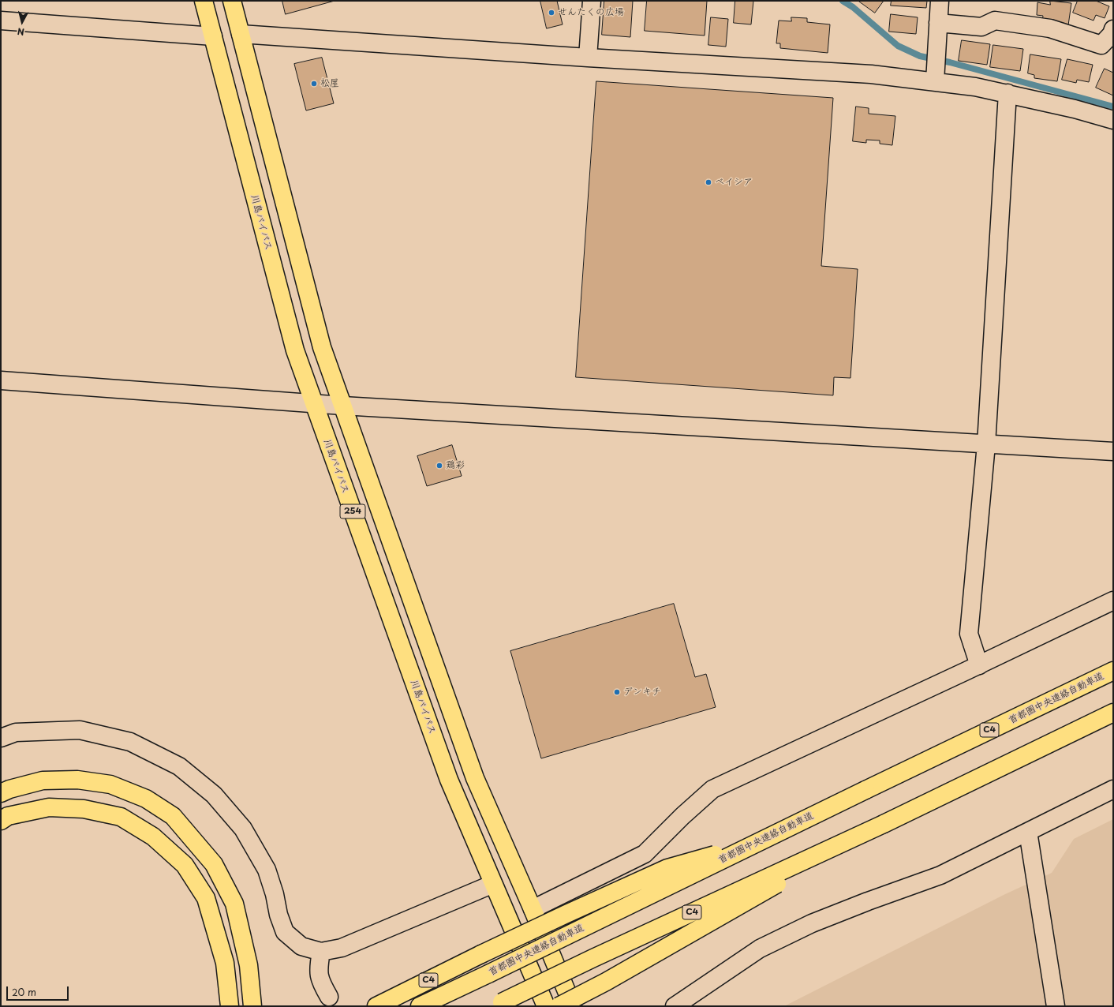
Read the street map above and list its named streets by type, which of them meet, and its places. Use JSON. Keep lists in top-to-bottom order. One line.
{"streets":{"highway":["川島バイパス","254","首都圏中央連絡自動車道","C4"]},"crossings":[["首都圏中央連絡自動車道","C4"]],"places":["せんたくの広場","松屋","ベイシア","鶏彩","デンキチ"],"scale_bar":"20 m","north":"bottom"}
